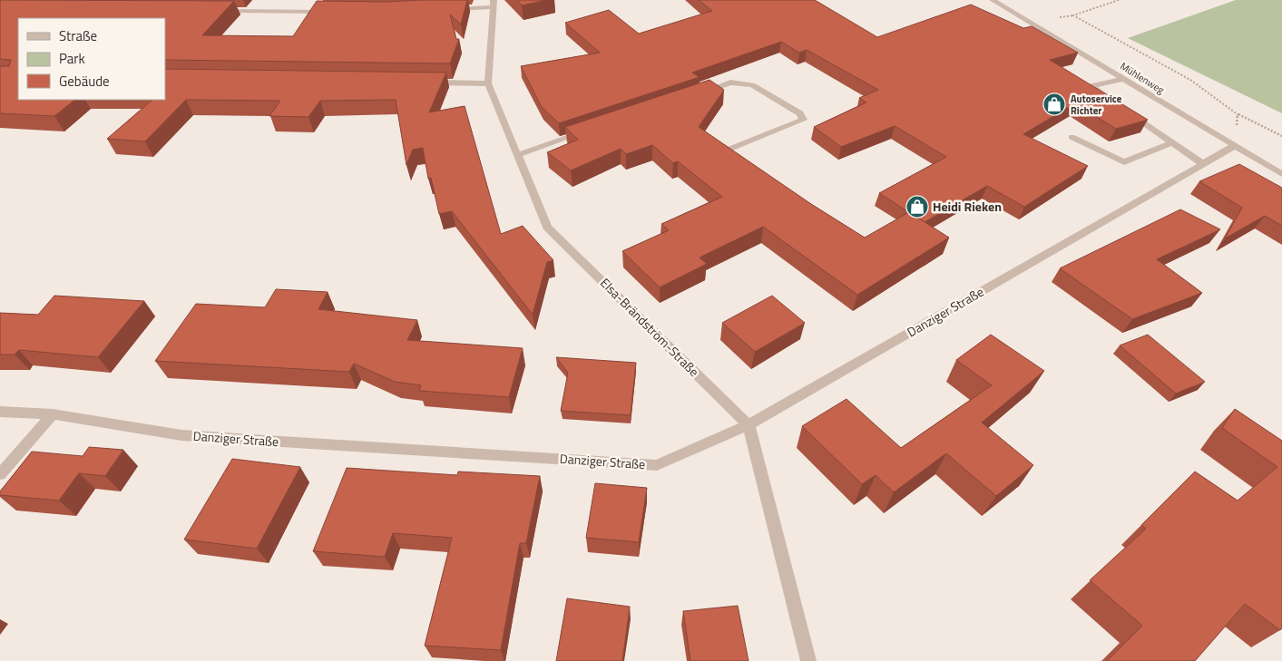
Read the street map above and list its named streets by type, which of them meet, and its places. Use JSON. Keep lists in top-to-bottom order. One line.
{"streets":{"street":["Mühlenweg","Danziger Straße","Elsa-Brändström-Straße"]},"crossings":[["Mühlenweg","Danziger Straße"],["Danziger Straße","Elsa-Brändström-Straße"]],"places":{"shop":["Autoservice Richter","Heidi Rieken"]},"legend":["Straße","Park","Gebäude"]}
